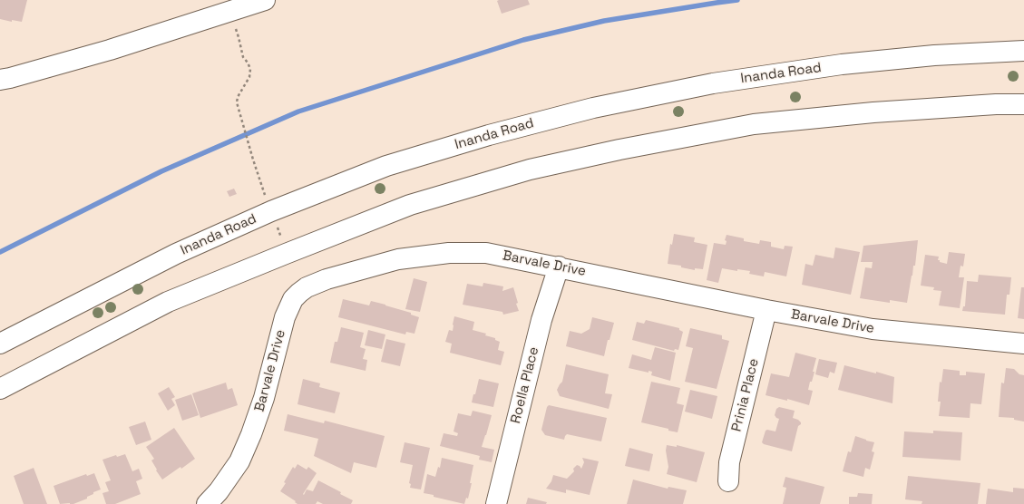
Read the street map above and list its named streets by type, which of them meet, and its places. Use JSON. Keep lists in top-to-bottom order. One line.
{"streets":{"main road":["Inanda Road","Barvale Drive","Roella Place","Prinia Place"]},"crossings":[["Barvale Drive","Roella Place"],["Barvale Drive","Prinia Place"]]}
